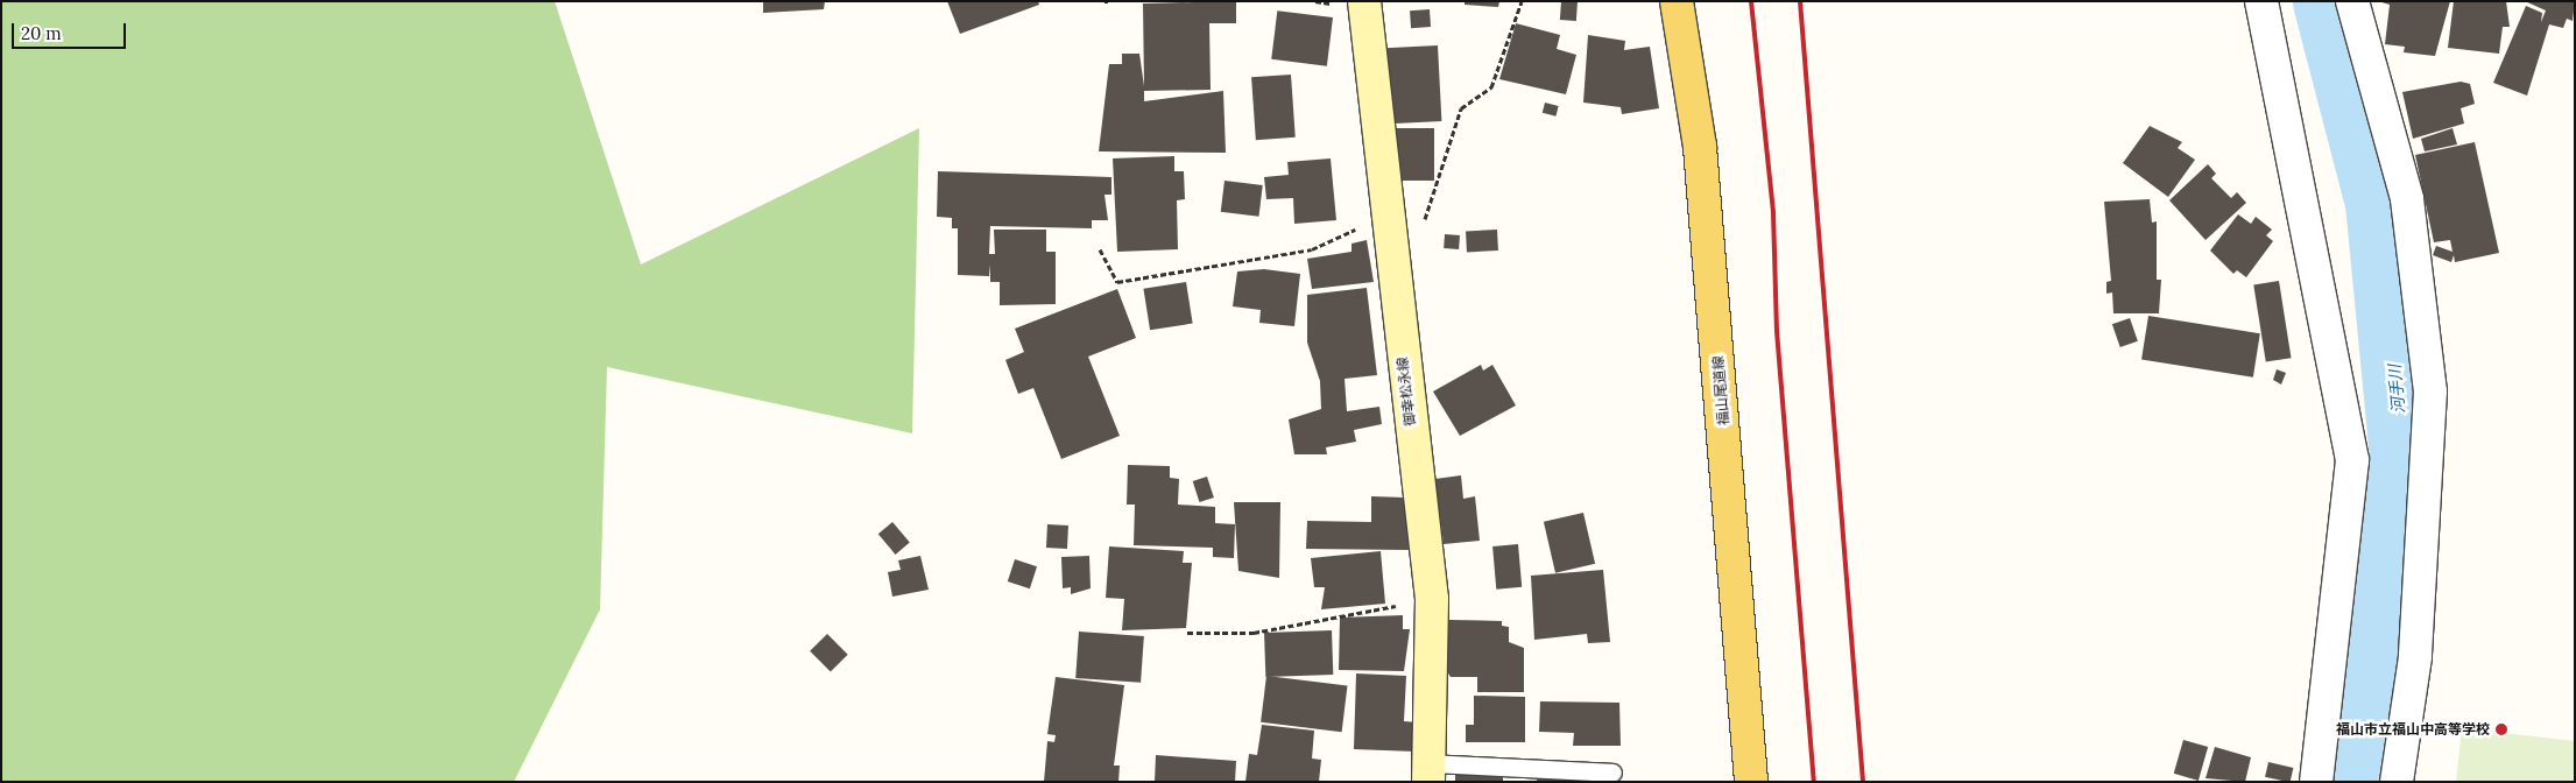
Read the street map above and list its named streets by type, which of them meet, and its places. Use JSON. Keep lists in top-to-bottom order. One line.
{"streets":{"main road":["福山尾道線","御幸松永線"]},"water":["河手川"],"places":["福山市立福山中高等学校"],"scale_bar":"20 m"}
